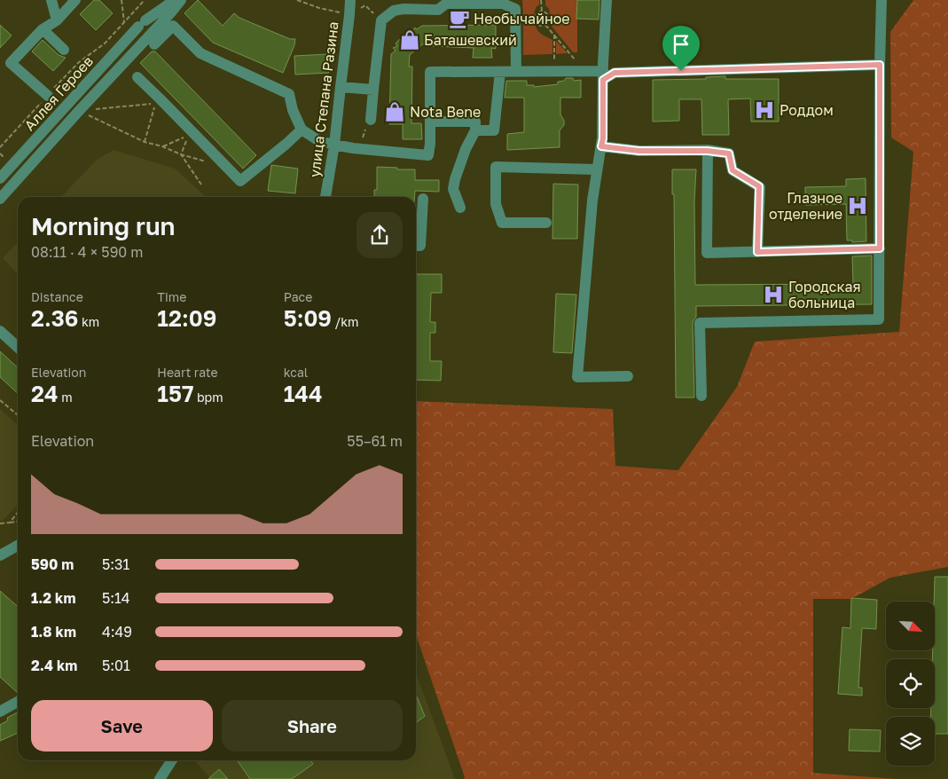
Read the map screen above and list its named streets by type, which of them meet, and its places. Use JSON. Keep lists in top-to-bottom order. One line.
{"streets":{"street":["Аллея Героев","улица Степана Разина"]},"places":{"cafe":["Необычайное"],"shop":["Баташевский","Nota Bene"],"hospital":["Роддом","Глазное отделение","Городская больница"]},"north":"bottom right","page":{"heading":["Morning run","08:11 · 4 × 590 m"],"stats":[["Distance","2.36 km"],["Time","12:09"],["Pace","5:09 /km"],["Elevation","24 m"],["Heart rate","157 bpm"],["kcal","144"]],"chart":["Elevation","55–61 m"],"list":[{"name":"590 m","note":"5:31"},{"name":"1.2 km","note":"5:14"},{"name":"1.8 km","note":"4:49"},{"name":"2.4 km","note":"5:01"}],"buttons":["Save","Share"]}}
